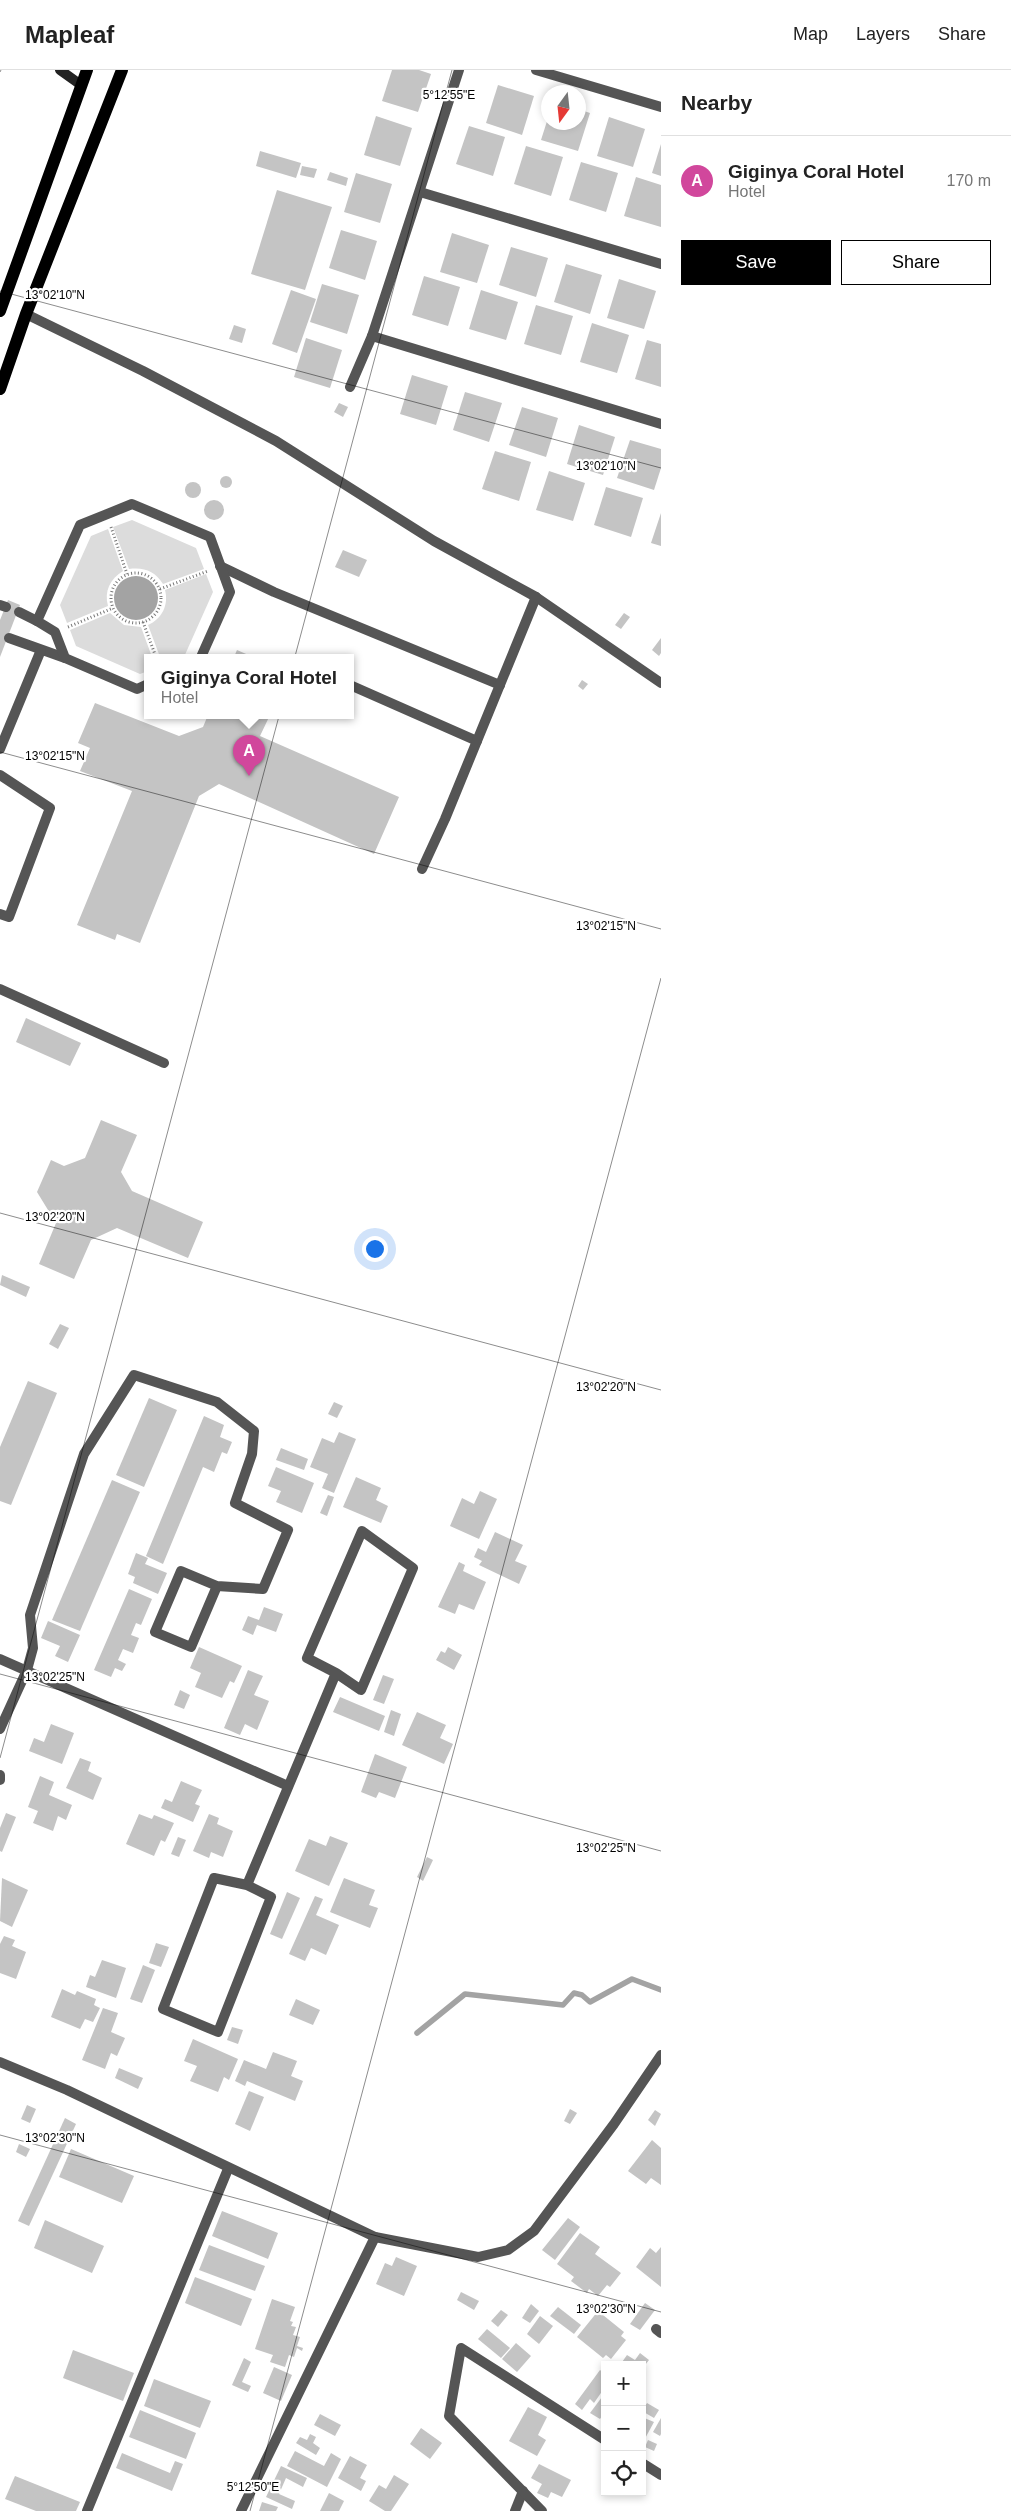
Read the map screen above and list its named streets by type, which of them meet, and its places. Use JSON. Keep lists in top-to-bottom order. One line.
{"north":"bottom","page":{"header":"Mapleaf","nav":["Map","Layers","Share"],"heading":"Nearby","list":[{"mark":"A","name":"Giginya Coral Hotel","note":"Hotel","value":"170 m"}],"buttons":["Save","Share"],"popup":["Giginya Coral Hotel","Hotel"],"pins":"A","map_buttons":["+","−"]},"coordinates":["5°12'55\"E","13°02'10\"N","13°02'15\"N","13°02'20\"N","13°02'25\"N","13°02'30\"N","5°12'50\"E"]}
